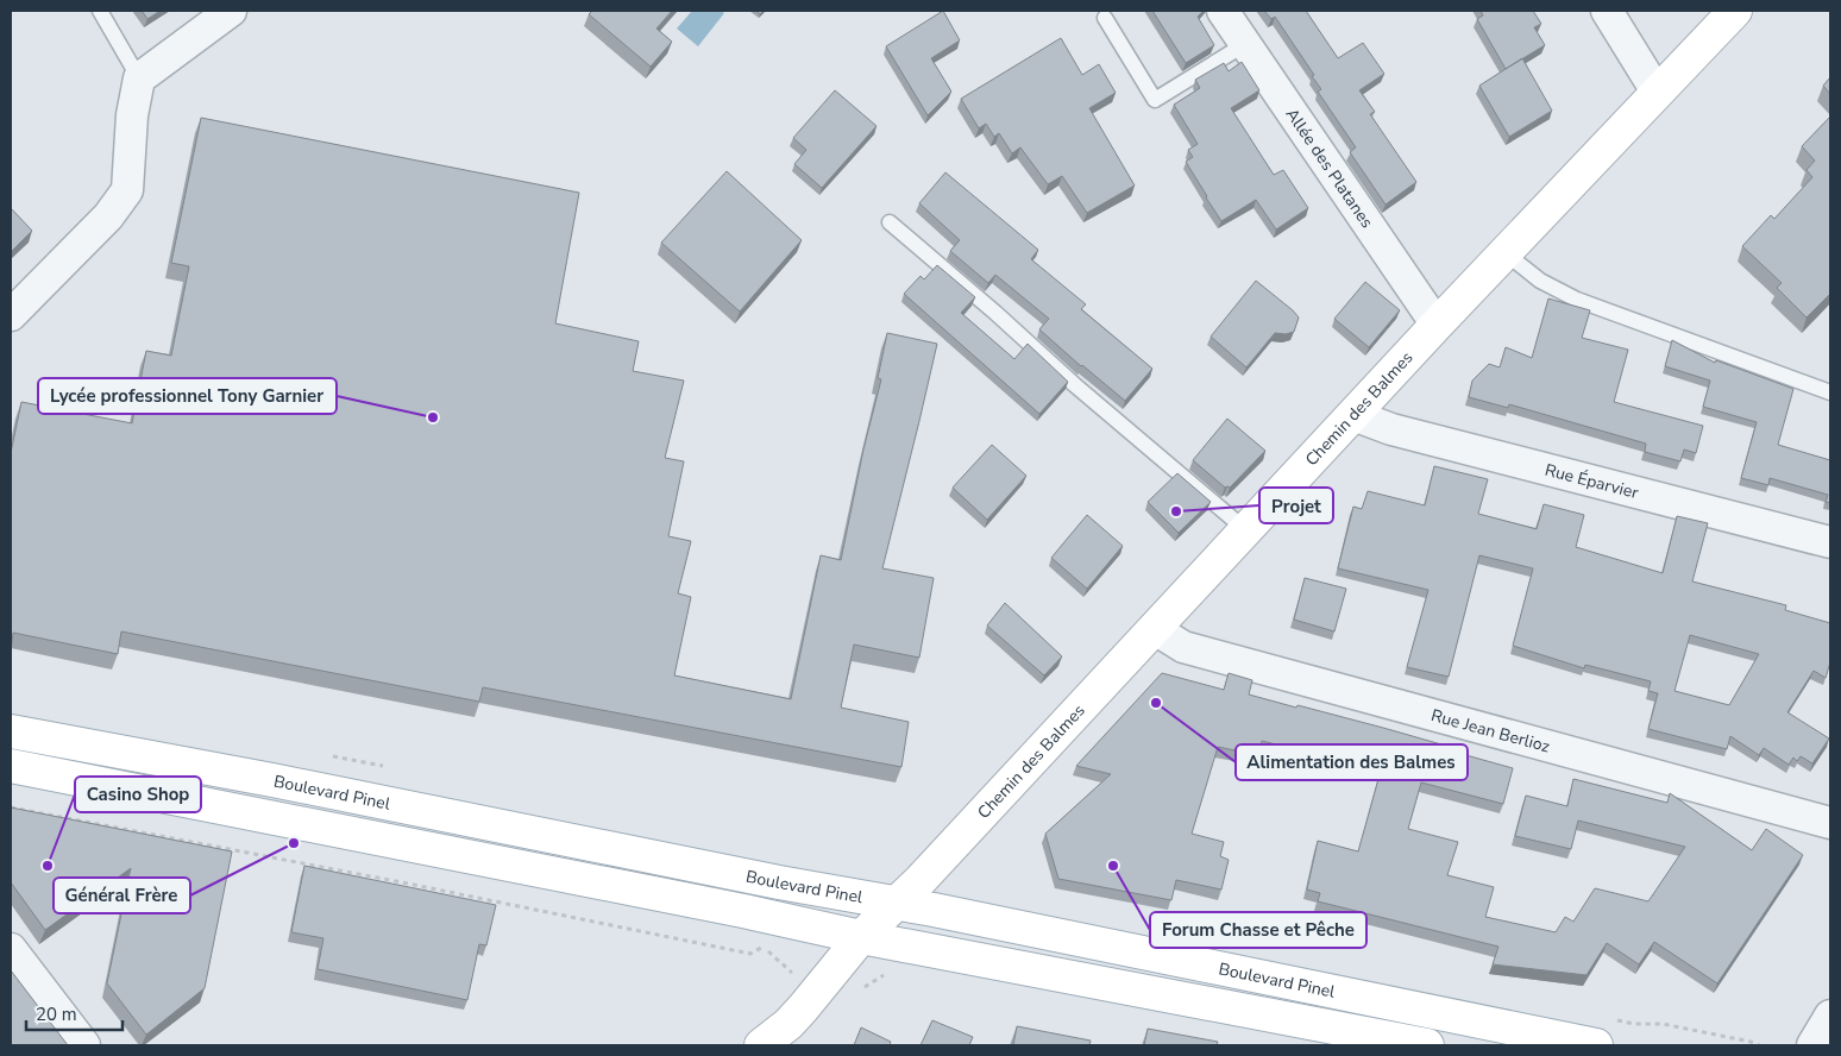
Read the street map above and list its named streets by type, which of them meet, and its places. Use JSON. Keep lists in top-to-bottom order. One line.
{"streets":{"main road":["Chemin des Balmes","Boulevard Pinel"],"street":["Allée des Platanes","Rue Éparvier","Rue Jean Berlioz"]},"crossings":[["Allée des Platanes","Chemin des Balmes"],["Chemin des Balmes","Rue Éparvier"],["Chemin des Balmes","Rue Jean Berlioz"],["Chemin des Balmes","Boulevard Pinel"]],"places":["Lycée professionnel Tony Garnier","Projet","Alimentation des Balmes","Général Frère","Casino Shop","Forum Chasse et Pêche"],"scale_bar":"20 m"}
